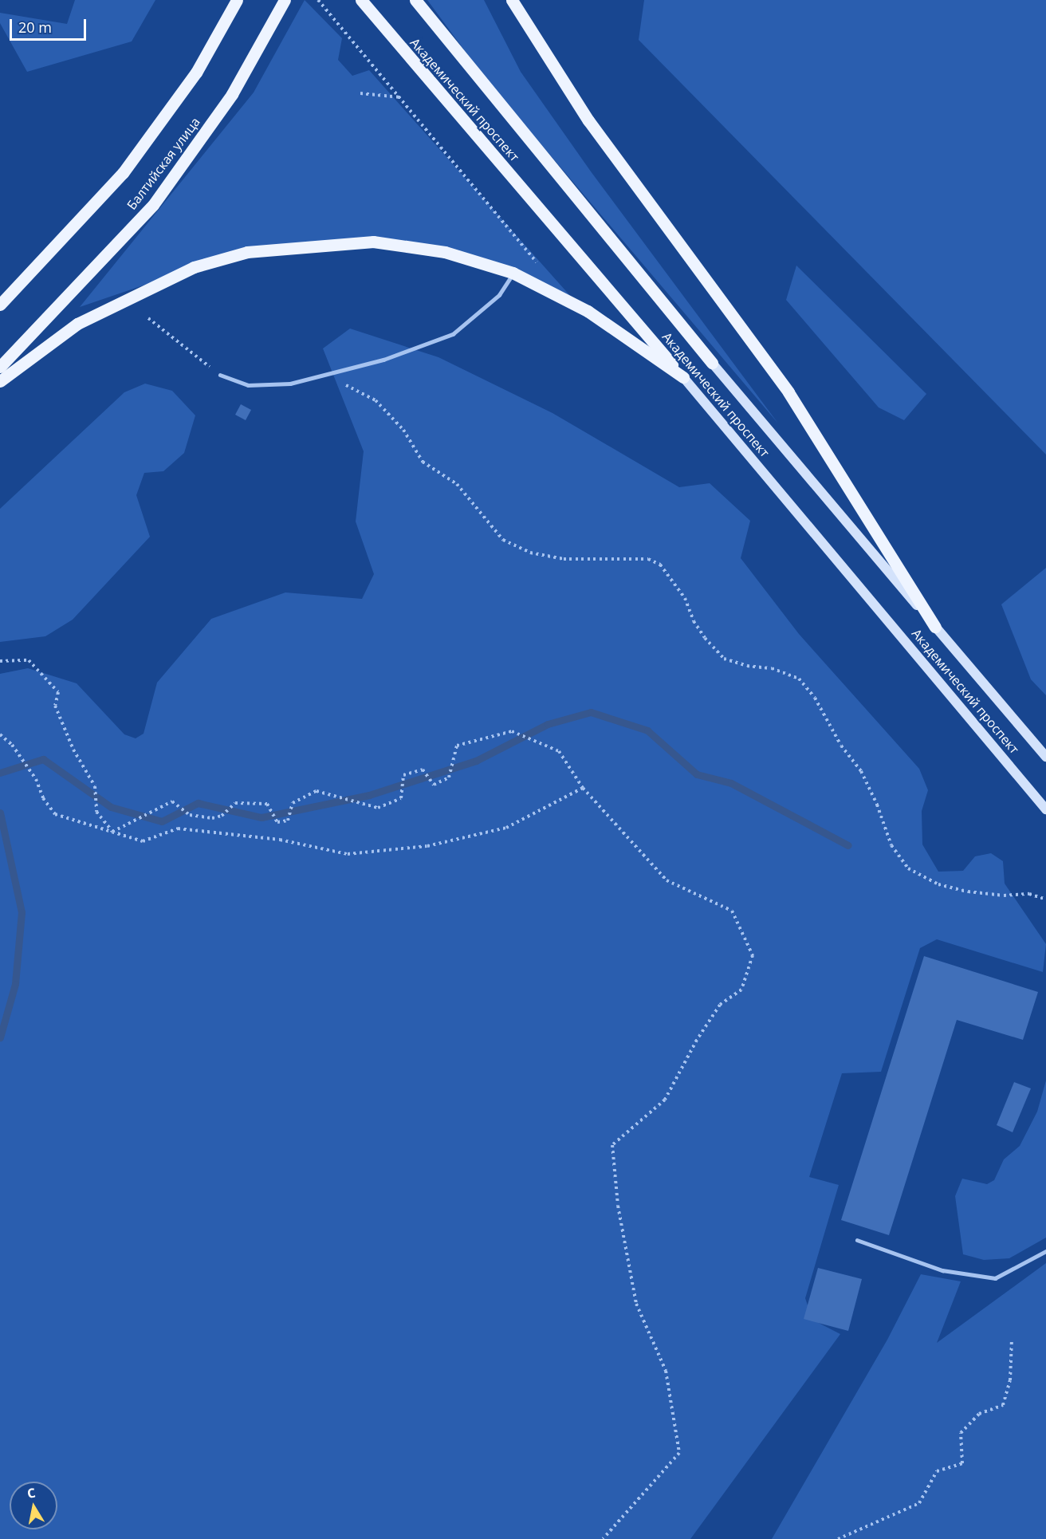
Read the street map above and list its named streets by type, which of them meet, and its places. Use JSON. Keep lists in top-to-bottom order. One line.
{"streets":{"main road":["Академический проспект","Балтийская улица"]},"scale_bar":"20 m","north":"top"}
